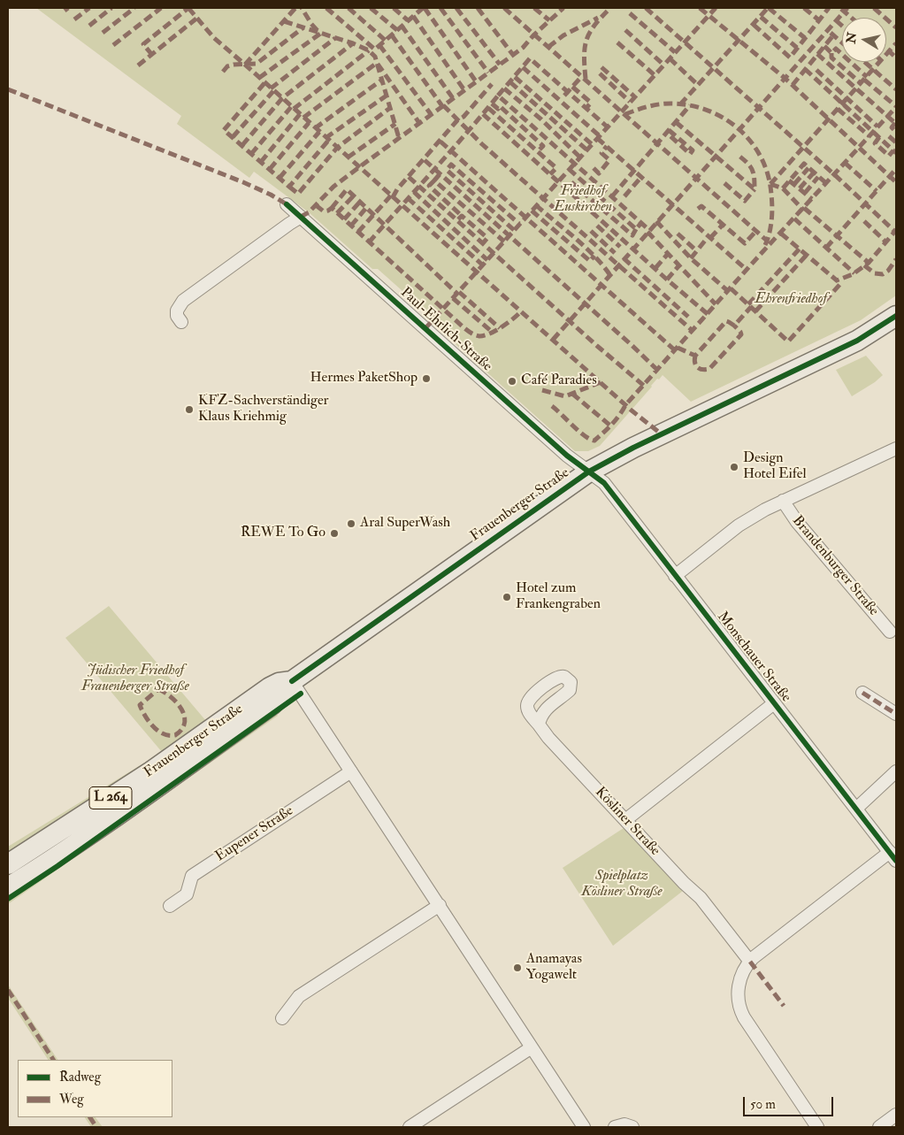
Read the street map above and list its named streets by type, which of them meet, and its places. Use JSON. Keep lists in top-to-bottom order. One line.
{"streets":{"main road":["Frauenberger Straße","L 264"],"street":["Paul-Ehrlich-Straße","Brandenburger Straße","Monschauer Straße","Kösliner Straße","Eupener Straße"]},"crossings":[["Paul-Ehrlich-Straße","Frauenberger Straße"],["Paul-Ehrlich-Straße","Monschauer Straße"],["Frauenberger Straße","Monschauer Straße"],["Brandenburger Straße","Monschauer Straße"],["Monschauer Straße","Kösliner Straße"]],"parks":["Friedhof Euskirchen","Ehrenfriedhof","Jüdischer Friedhof Frauenberger Straße","Spielplatz Kösliner Straße"],"places":["Hermes PaketShop","Café Paradies","KFZ-Sachverständiger Klaus Kriehmig","Design Hotel Eifel","Aral SuperWash","REWE To Go","Hotel zum Frankengraben","Anamayas Yogawelt"],"legend":["Radweg","Weg"],"scale_bar":"50 m","north":"left"}
